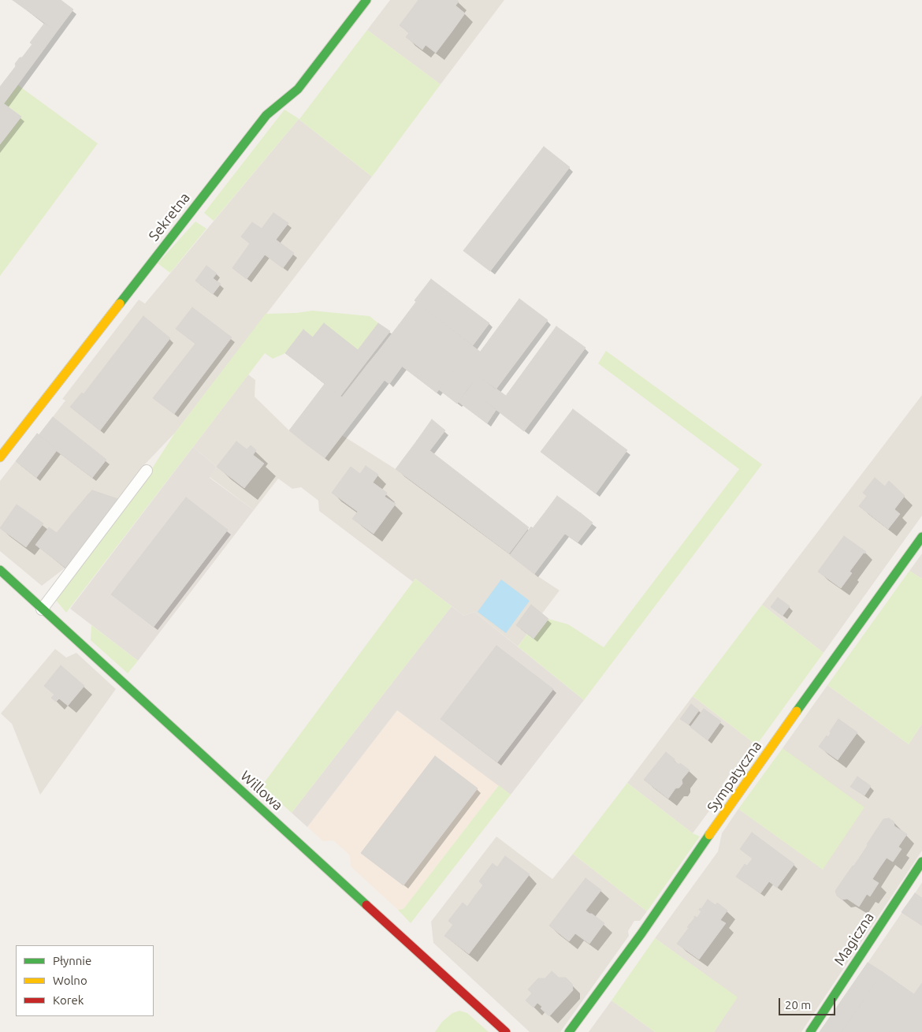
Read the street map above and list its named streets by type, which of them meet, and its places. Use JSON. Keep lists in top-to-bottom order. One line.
{"streets":{"street":["Sekretna","Sympatyczna","Willowa","Magiczna"]},"legend":["Płynnie","Wolno","Korek"],"scale_bar":"20 m"}
